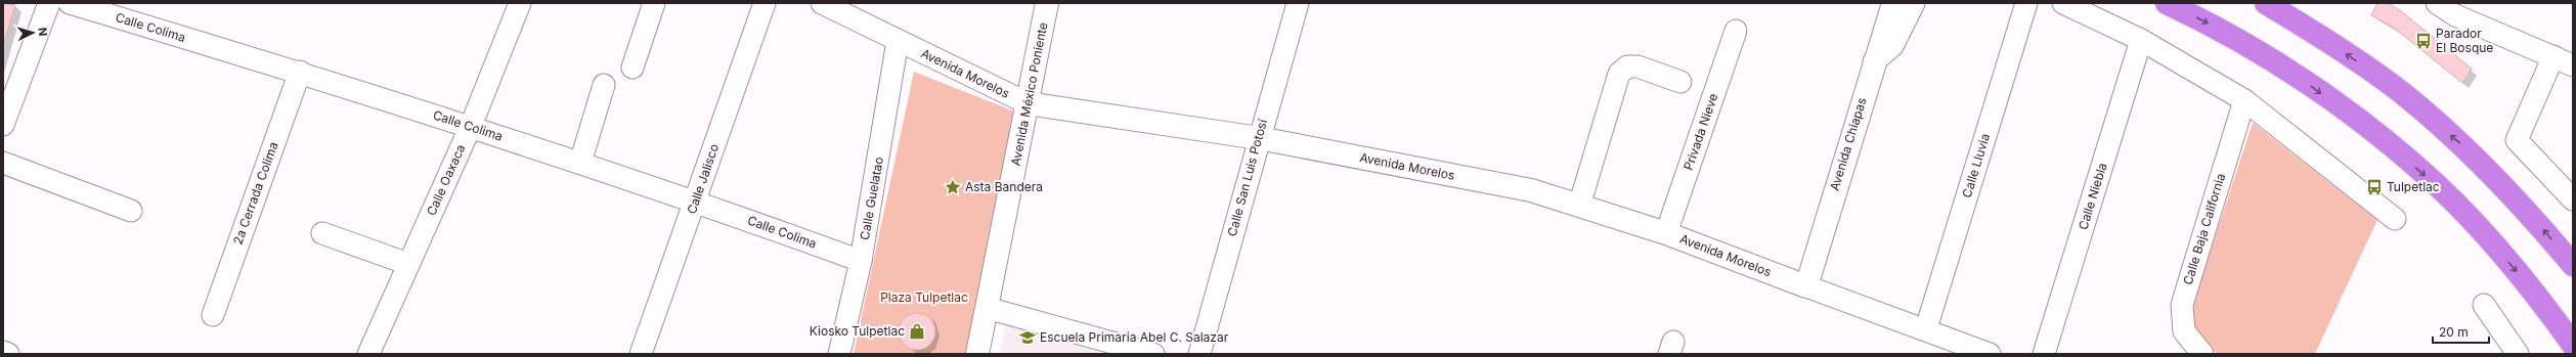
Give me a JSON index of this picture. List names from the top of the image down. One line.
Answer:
{"streets":{"street":["Calle Colima","Avenida Morelos","Avenida México Poniente","Privada Nieve","Avenida Chiapas","Calle Lluvia","Calle San Luis Potosí","Calle Jalisco","Calle Oaxaca","2a Cerrada Colima","Calle Niebla","Calle Guelatao","Calle Baja California"]},"crossings":[["Calle Colima","Calle Jalisco"],["Calle Colima","Calle Oaxaca"],["Calle Colima","2a Cerrada Colima"],["Calle Colima","Calle Guelatao"],["Avenida Morelos","Avenida México Poniente"],["Avenida Morelos","Privada Nieve"],["Avenida Morelos","Avenida Chiapas"],["Avenida Morelos","Calle Lluvia"],["Avenida Morelos","Calle San Luis Potosí"],["Avenida Morelos","Calle Guelatao"]],"parks":["Plaza Tulpetlac"],"places":{"bus stop":["Parador El Bosque","Tulpetlac"],"place":["Asta Bandera"],"shop":["Kiosko Tulpetlac"],"school or university":["Escuela Primaria Abel C. Salazar"]},"scale_bar":"20 m","north":"right"}
